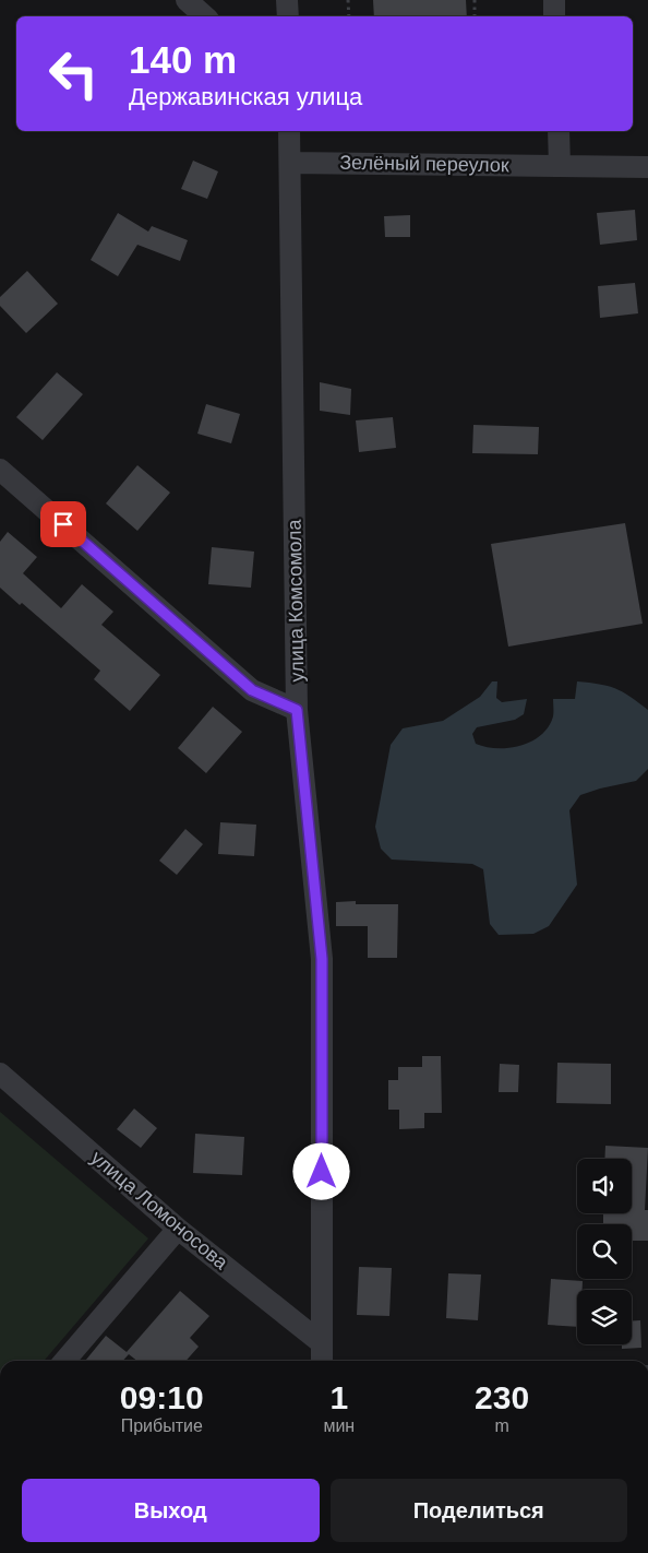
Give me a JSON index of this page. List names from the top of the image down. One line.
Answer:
{"streets":{"street":["Зелёный переулок","улица Комсомола","улица Ломоносова"]},"crossings":[["Зелёный переулок","улица Комсомола"],["улица Комсомола","улица Ломоносова"]],"page":{"turn":["140 m","Державинская улица"],"eta":["09:10","Прибытие","1","мин","230","m"],"buttons":["Выход","Поделиться"]}}
